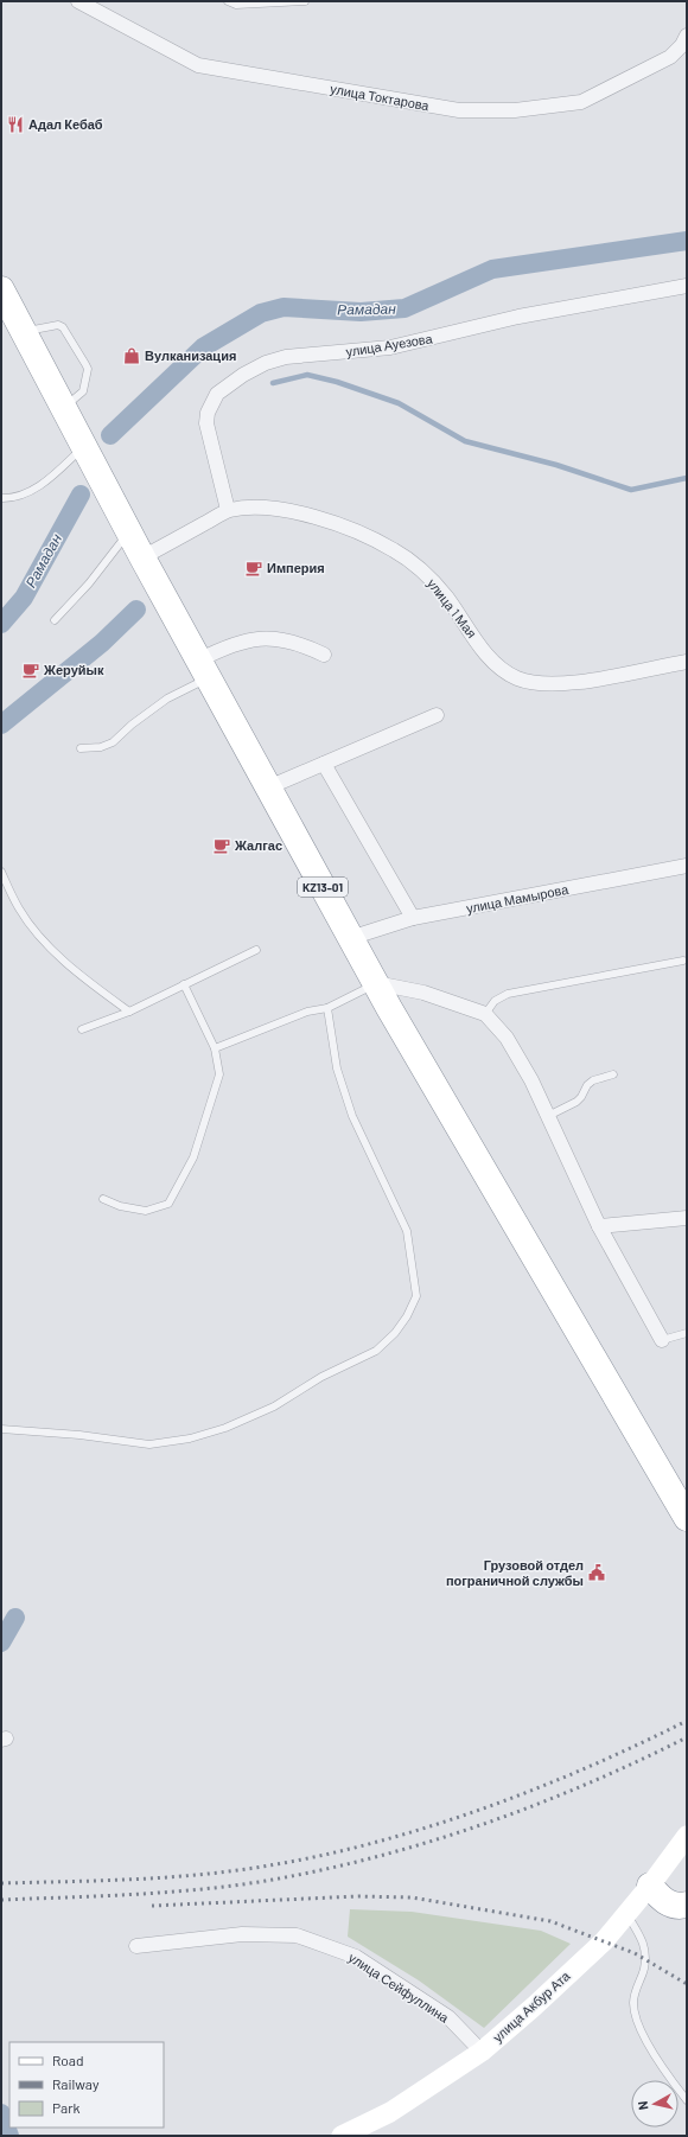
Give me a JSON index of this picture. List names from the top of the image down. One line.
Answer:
{"streets":{"highway":["KZ13-01"],"main road":["улица Акбур Ата"],"street":["улица Токтарова","улица Ауезова","улица 1 Мая","улица Мамырова","улица Сейфуллина"]},"crossings":[["улица Ауезова","улица 1 Мая"],["улица 1 Мая","KZ13-01"],["KZ13-01","улица Мамырова"],["улица Сейфуллина","улица Акбур Ата"]],"water":["Рамадан"],"places":{"restaurant":["Адал Кебаб"],"shop":["Вулканизация"],"cafe":["Империя","Жеруйык","Жалгас"],"public building":["Грузовой отдел пограничной службы"]},"legend":["Road","Railway","Park"],"north":"left"}
